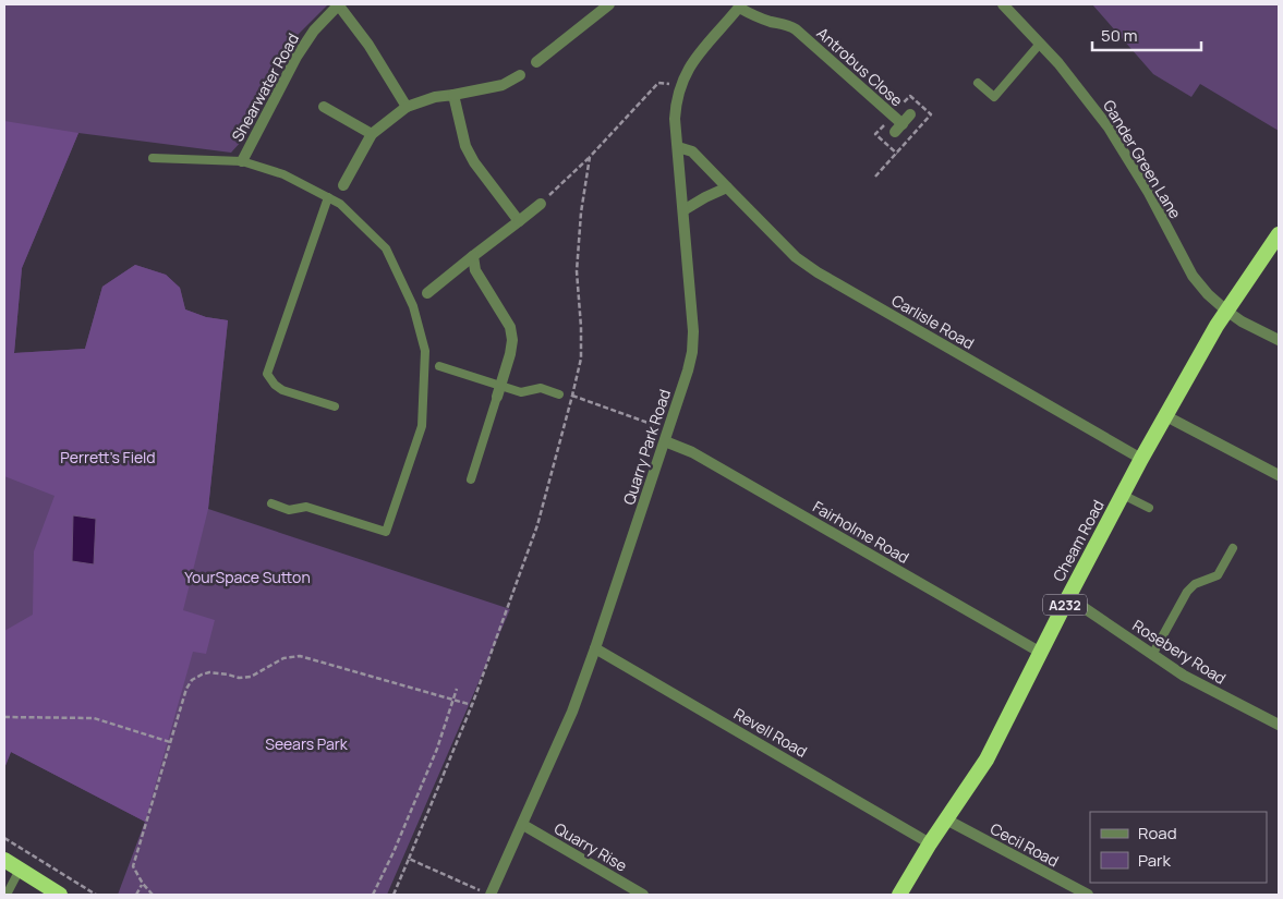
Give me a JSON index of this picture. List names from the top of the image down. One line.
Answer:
{"streets":{"highway":["Cheam Road","A232"],"street":["Antrobus Close","Shearwater Road","Gander Green Lane","Carlisle Road","Quarry Park Road","Fairholme Road","Rosebery Road","Revell Road","Cecil Road","Quarry Rise"]},"crossings":[["Antrobus Close","Quarry Park Road"],["Gander Green Lane","Cheam Road"],["Carlisle Road","Quarry Park Road"],["Carlisle Road","Cheam Road"],["Quarry Park Road","Fairholme Road"],["Quarry Park Road","Revell Road"],["Quarry Park Road","Quarry Rise"],["Fairholme Road","Cheam Road"],["Cheam Road","Rosebery Road"],["Cheam Road","Revell Road"],["Cheam Road","Cecil Road"]],"parks":["Perrett's Field","YourSpace Sutton","Seears Park"],"legend":["Road","Park"],"scale_bar":"50 m"}
